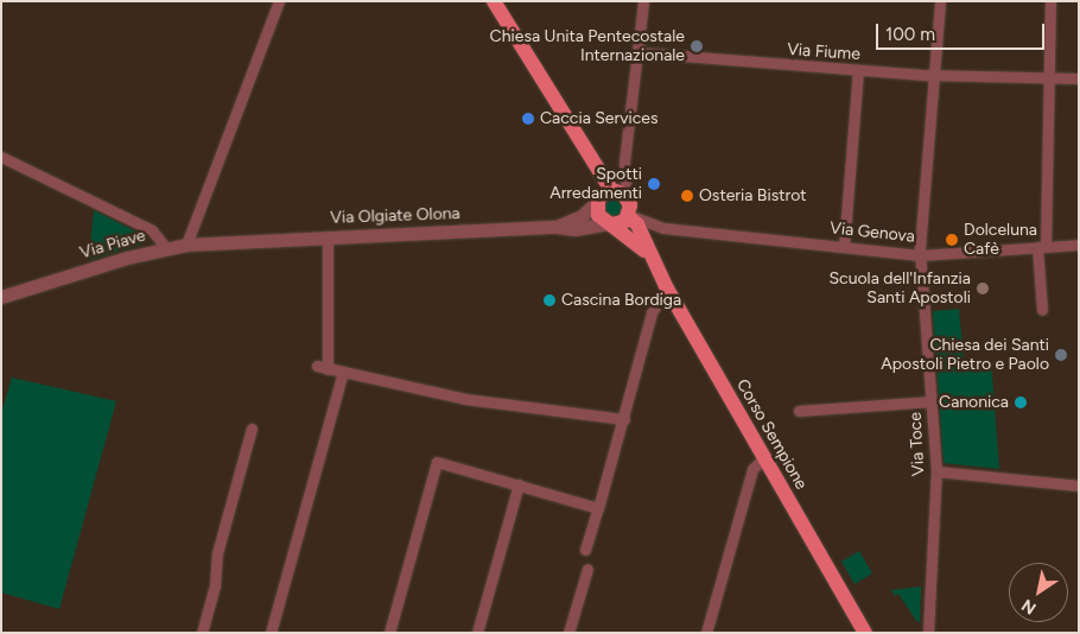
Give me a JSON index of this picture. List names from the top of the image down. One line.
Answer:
{"streets":{"main road":["Corso Sempione"],"street":["Via Fiume","Via Olgiate Olona","Via Genova","Via Piave","Via Toce"]},"crossings":[["Via Fiume","Via Toce"],["Via Olgiate Olona","Via Piave"],["Via Olgiate Olona","Corso Sempione"],["Via Genova","Corso Sempione"],["Via Genova","Via Toce"]],"places":["Chiesa Unita Pentecostale Internazionale","Caccia Services","Spotti Arredamenti","Osteria Bistrot","Dolceluna Cafè","Scuola dell'Infanzia Santi Apostoli","Cascina Bordiga","Chiesa dei Santi Apostoli Pietro e Paolo","Canonica"],"scale_bar":"100 m","north":"bottom left"}
